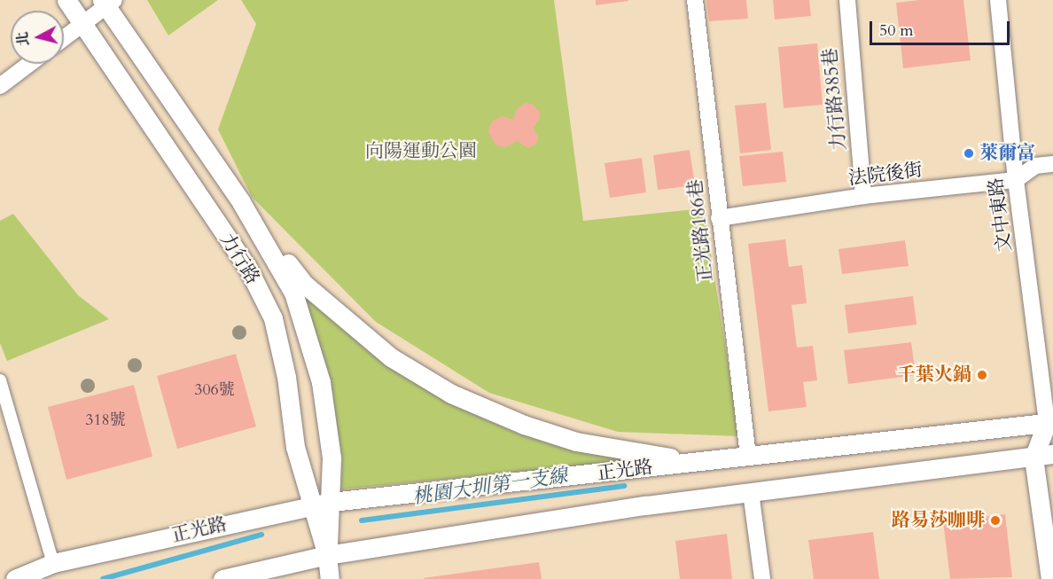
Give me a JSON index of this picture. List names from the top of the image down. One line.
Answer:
{"streets":{"street":["力行路385巷","法院後街","文中東路","正光路186巷","力行路","正光路"]},"crossings":[["力行路385巷","法院後街"],["法院後街","文中東路"],["法院後街","正光路186巷"],["文中東路","正光路"],["正光路186巷","正光路"],["力行路","正光路"]],"water":["桃園大圳第一支線"],"parks":["向陽運動公園"],"places":["萊爾富","千葉火鍋","路易莎咖啡"],"house_numbers":["306號","318號"],"scale_bar":"50 m","north":"left"}
